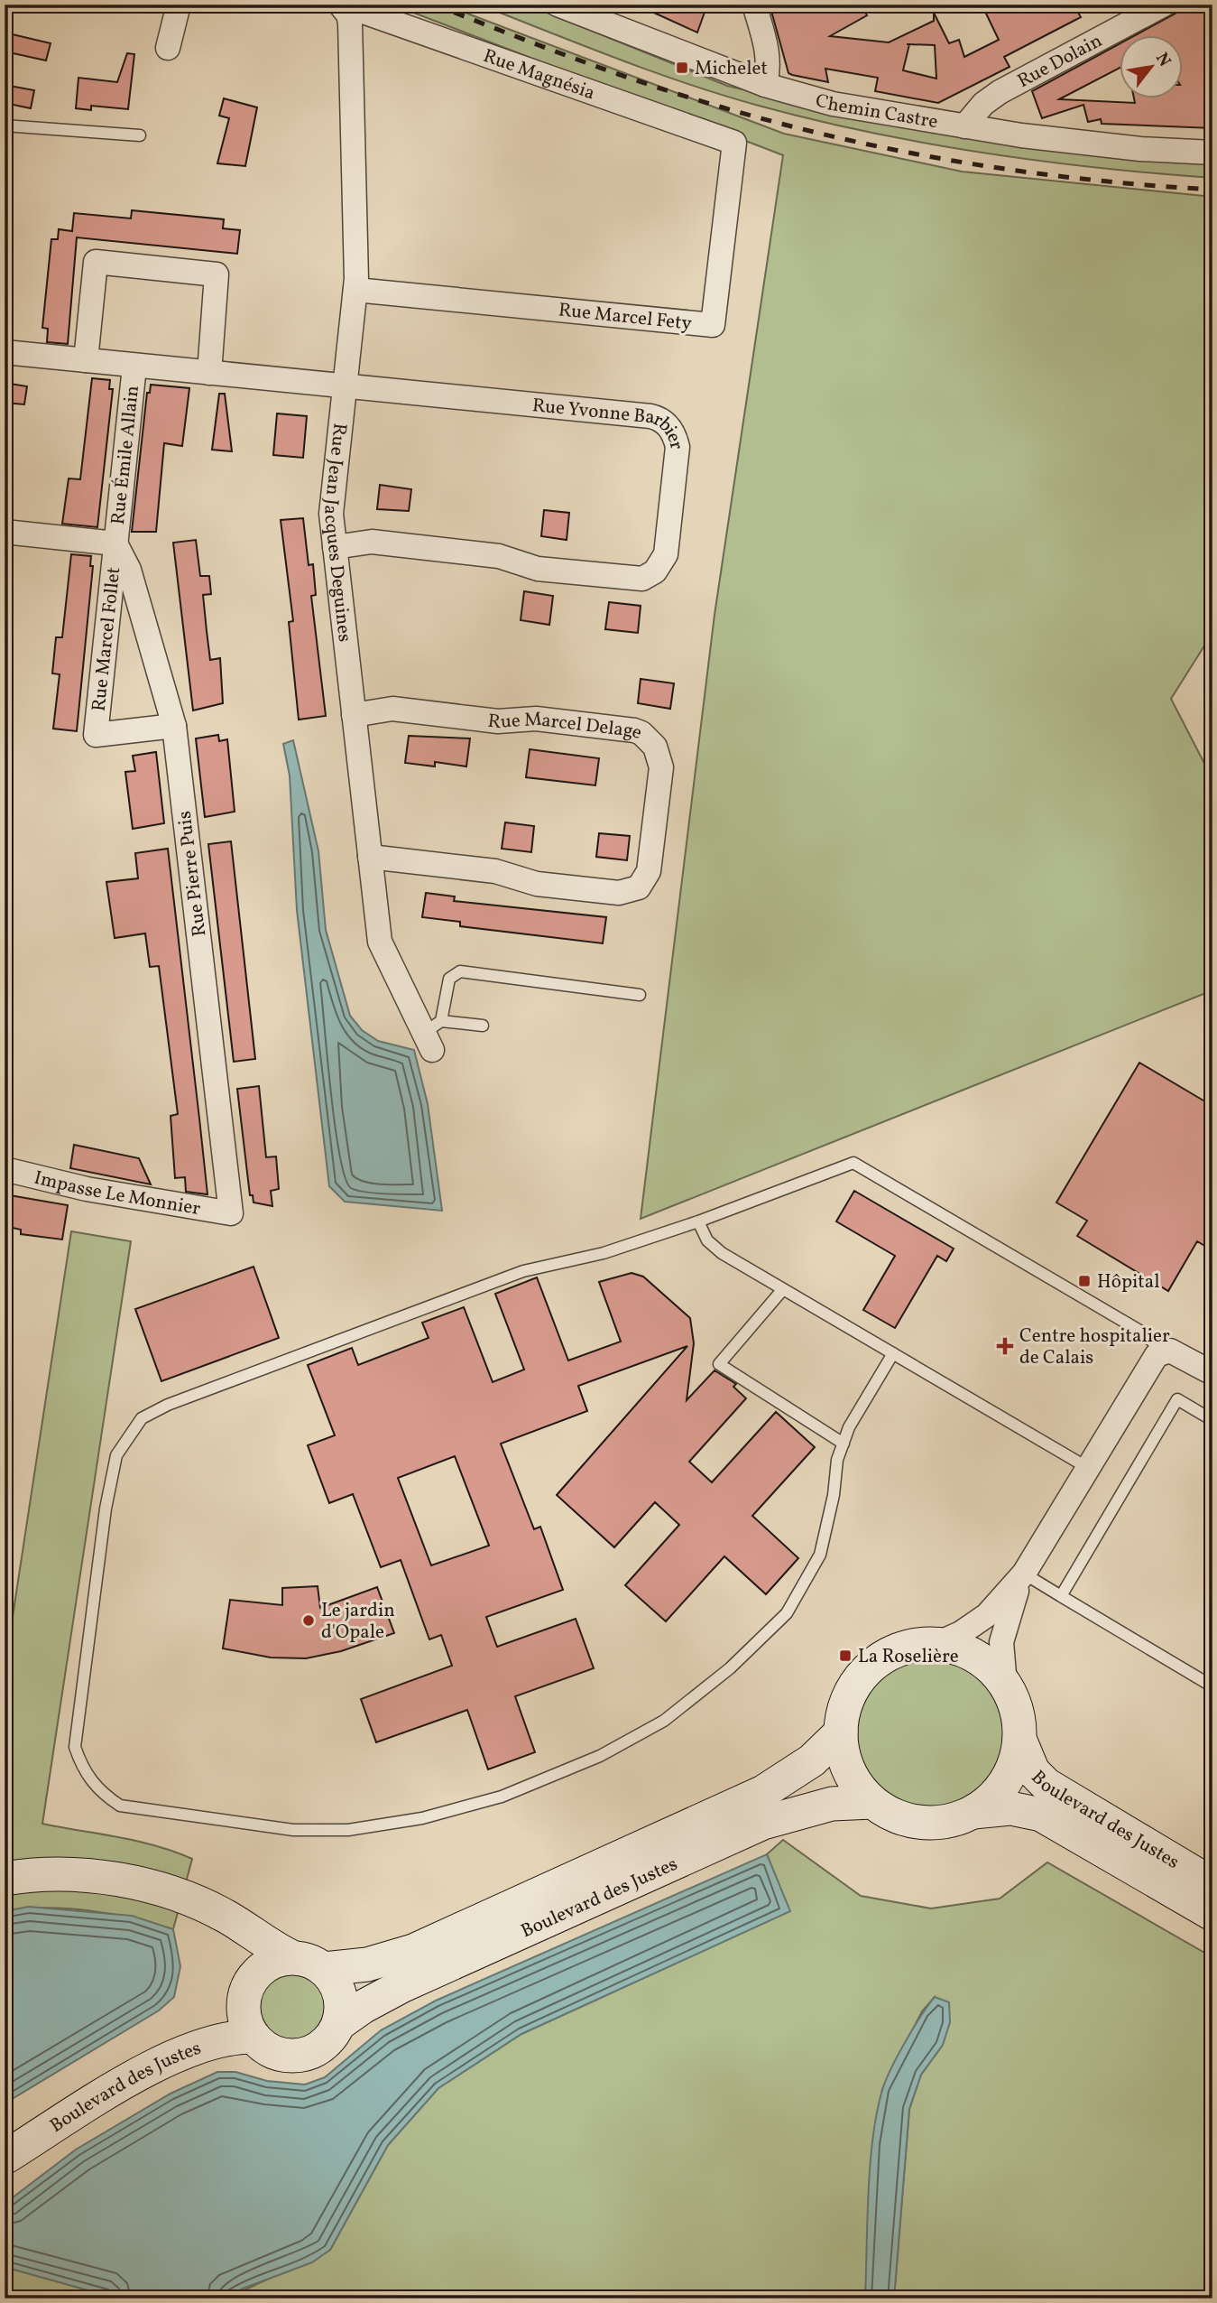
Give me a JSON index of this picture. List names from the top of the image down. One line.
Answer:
{"streets":{"street":["Rue Dolain","Rue Magnésia","Chemin Castre","Rue Marcel Fety","Rue Yvonne Barbier","Rue Émile Allain","Rue Jean Jacques Deguines","Rue Marcel Follet","Rue Marcel Delage","Rue Pierre Puis","Impasse Le Monnier","Boulevard des Justes"]},"crossings":[["Rue Dolain","Chemin Castre"],["Rue Magnésia","Rue Marcel Fety"],["Rue Magnésia","Rue Jean Jacques Deguines"],["Rue Marcel Fety","Rue Jean Jacques Deguines"],["Rue Yvonne Barbier","Rue Jean Jacques Deguines"],["Rue Émile Allain","Rue Marcel Follet"],["Rue Émile Allain","Rue Pierre Puis"],["Rue Jean Jacques Deguines","Rue Marcel Delage"],["Rue Marcel Follet","Rue Pierre Puis"],["Rue Pierre Puis","Impasse Le Monnier"]],"places":{"transit":["Michelet","Hôpital","La Roselière"],"health":["Centre hospitalier de Calais"],"other":["Le jardin d'Opale"]},"north":"top right"}
